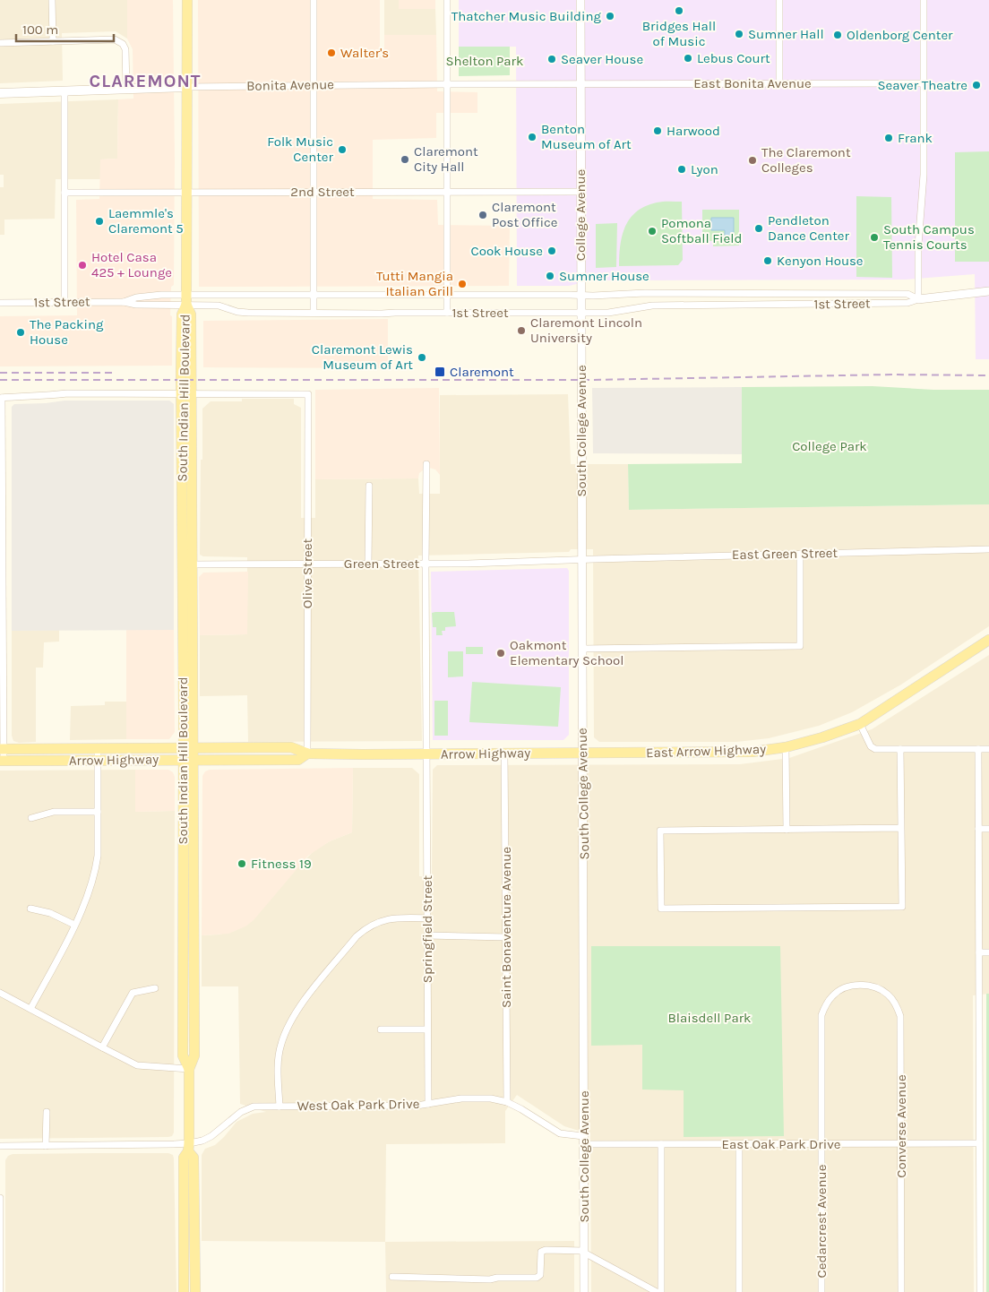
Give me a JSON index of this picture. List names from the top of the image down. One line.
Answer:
{"streets":{"main road":["Bonita Avenue","South Indian Hill Boulevard","East Arrow Highway","Arrow Highway"],"street":["East Bonita Avenue","2nd Street","College Avenue","1st Street","South College Avenue","East Green Street","Green Street","Olive Street","Saint Bonaventure Avenue","Springfield Street","West Oak Park Drive","Converse Avenue","East Oak Park Drive","Cedarcrest Avenue"]},"crossings":[["East Bonita Avenue","Bonita Avenue"],["East Bonita Avenue","College Avenue"],["Bonita Avenue","College Avenue"],["Bonita Avenue","South Indian Hill Boulevard"],["2nd Street","College Avenue"],["2nd Street","South Indian Hill Boulevard"],["College Avenue","1st Street"],["College Avenue","South College Avenue"],["1st Street","South Indian Hill Boulevard"],["1st Street","South College Avenue"],["South Indian Hill Boulevard","Green Street"],["South Indian Hill Boulevard","Olive Street"],["South Indian Hill Boulevard","Arrow Highway"],["South Indian Hill Boulevard","West Oak Park Drive"],["South College Avenue","East Green Street"],["South College Avenue","Green Street"],["South College Avenue","East Arrow Highway"],["South College Avenue","Arrow Highway"],["South College Avenue","West Oak Park Drive"],["South College Avenue","East Oak Park Drive"],["East Green Street","Green Street"],["Green Street","Olive Street"],["Green Street","Springfield Street"],["Olive Street","Arrow Highway"],["East Arrow Highway","Arrow Highway"],["Arrow Highway","Saint Bonaventure Avenue"],["Arrow Highway","Springfield Street"],["Saint Bonaventure Avenue","West Oak Park Drive"],["Springfield Street","West Oak Park Drive"],["West Oak Park Drive","East Oak Park Drive"],["Converse Avenue","East Oak Park Drive"],["Converse Avenue","Cedarcrest Avenue"],["East Oak Park Drive","Cedarcrest Avenue"]],"districts":["CLAREMONT"],"parks":["Shelton Park","College Park","Blaisdell Park"],"places":{"other":["Bridges Hall of Music","Thatcher Music Building","Sumner Hall","Oldenborg Center","Walter's","Lebus Court","Seaver House","Seaver Theatre","Harwood","Benton Museum of Art","Frank","Folk Music Center","Claremont City Hall","The Claremont Colleges","Lyon","Claremont Post Office","Laemmle's Claremont 5","Pendleton Dance Center","Pomona Softball Field","South Campus Tennis Courts","Cook House","Kenyon House","Hotel Casa 425 + Lounge","Sumner House","Tutti Mangia Italian Grill","Claremont Lincoln University","The Packing House","Claremont Lewis Museum of Art","Oakmont Elementary School","Fitness 19"],"transit":["Claremont"]},"scale_bar":"100 m"}
